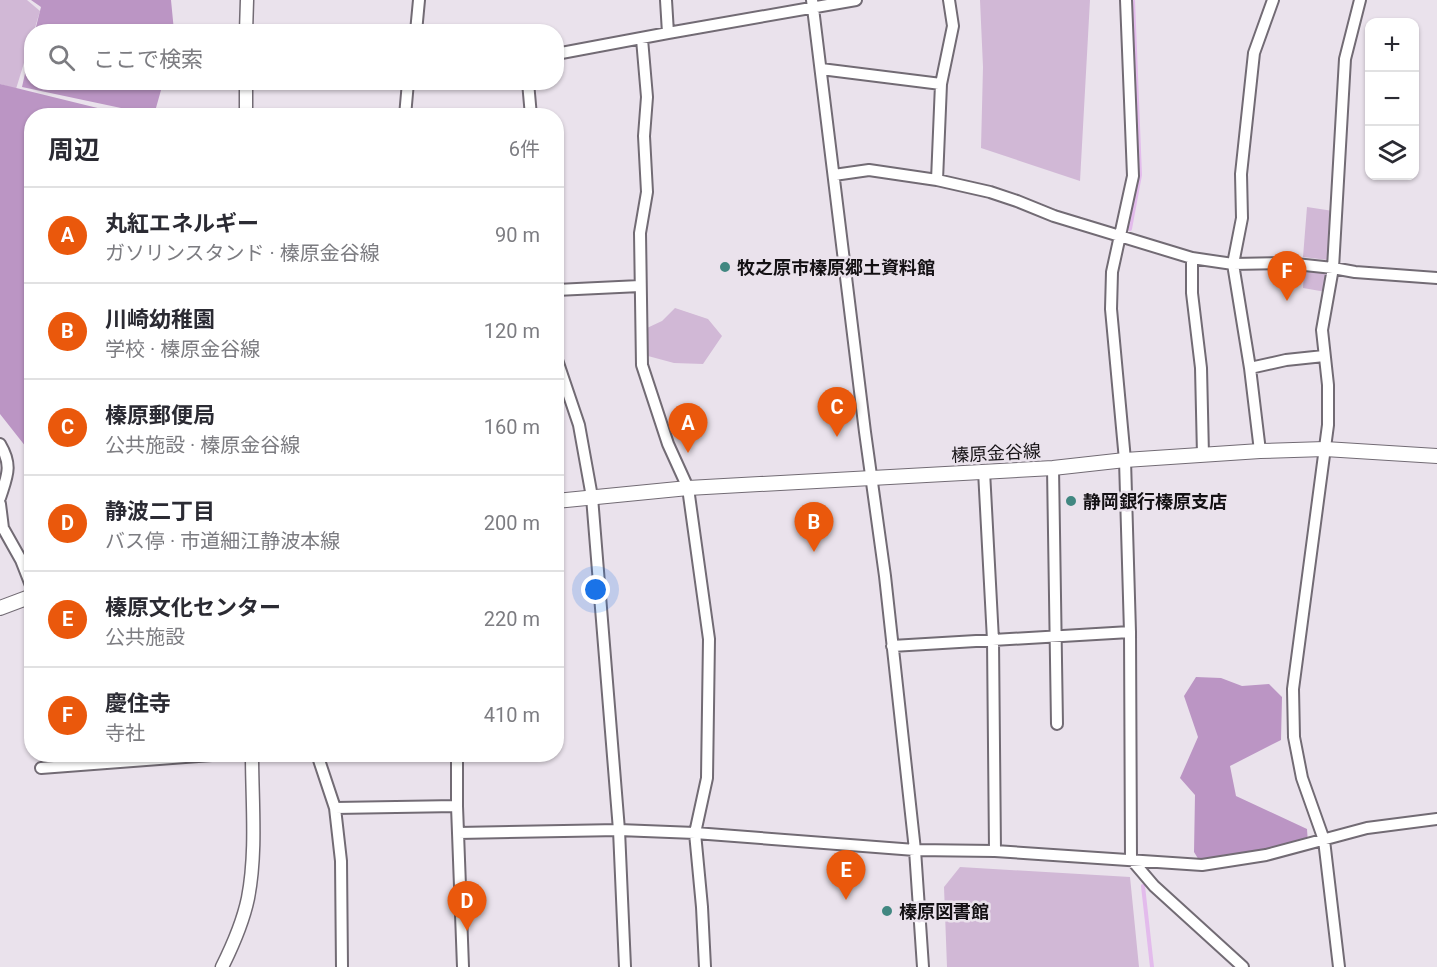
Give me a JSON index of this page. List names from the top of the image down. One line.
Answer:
{"streets":{"main road":["榛原金谷線"]},"places":["牧之原市榛原郷土資料館","静岡銀行榛原支店","榛原図書館"],"page":{"map_buttons":["+","−"],"search":"ここで検索","heading":["周辺","6件"],"list":[{"mark":"A","name":"丸紅エネルギー","note":"ガソリンスタンド · 榛原金谷線","value":"90 m"},{"mark":"B","name":"川崎幼稚園","note":"学校 · 榛原金谷線","value":"120 m"},{"mark":"C","name":"榛原郵便局","note":"公共施設 · 榛原金谷線","value":"160 m"},{"mark":"D","name":"静波二丁目","note":"バス停 · 市道細江静波本線","value":"200 m"},{"mark":"E","name":"榛原文化センター","note":"公共施設","value":"220 m"},{"mark":"F","name":"慶住寺","note":"寺社","value":"410 m"}],"pins":["F","C","A","B","E","D"]}}
